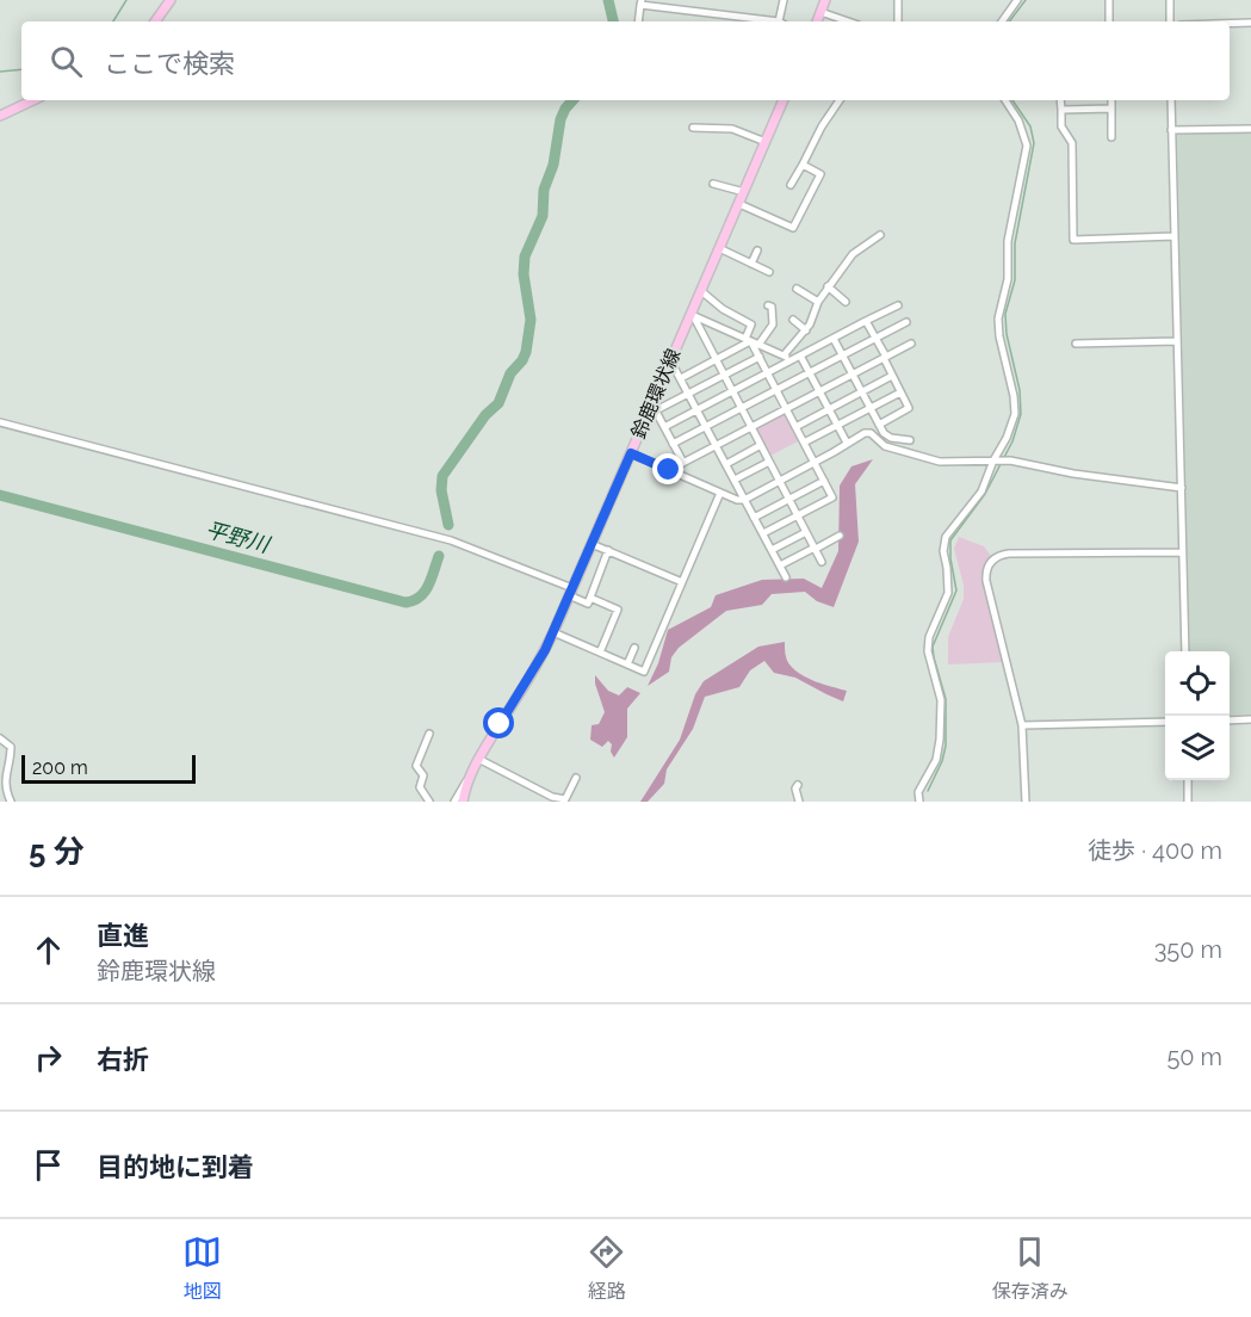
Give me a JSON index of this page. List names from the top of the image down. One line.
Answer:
{"streets":{"main road":["鈴鹿環状線"]},"water":["平野川"],"scale_bar":"200 m","page":{"search":"ここで検索","scale":"200 m","heading":["5 分","徒歩 · 400 m"],"list":[["直進","鈴鹿環状線","350 m"],["右折","50 m"],"目的地に到着"],"nav":["地図","経路","保存済み"]}}
